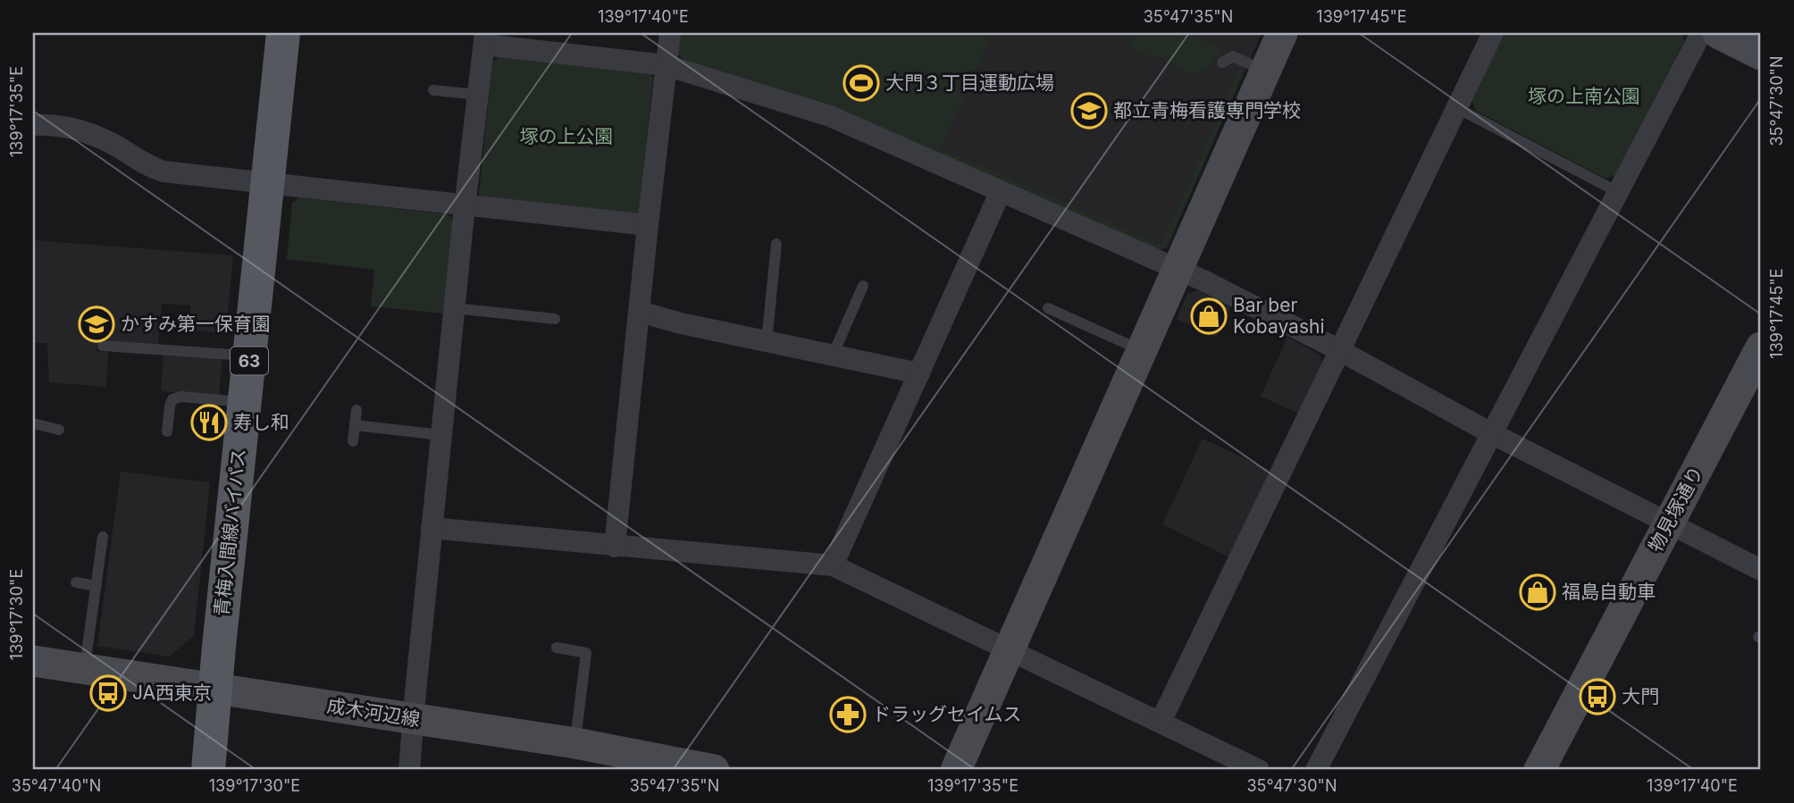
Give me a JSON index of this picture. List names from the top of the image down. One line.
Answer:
{"streets":{"main road":["63","青梅入間線バイパス"],"street":["物見塚通り","成木河辺線"]},"crossings":[["青梅入間線バイパス","成木河辺線"]],"parks":["塚の上南公園","塚の上公園"],"places":{"sports":["大門３丁目運動広場"],"school or university":["都立青梅看護専門学校","かすみ第一保育園"],"shop":["Bar ber Kobayashi","福島自動車"],"restaurant":["寿し和"],"bus stop":["JA西東京","大門"],"pharmacy":["ドラッグセイムス"]},"coordinates":["139°17'40\"E","35°47'35\"N","139°17'45\"E","35°47'30\"N","139°17'35\"E","139°17'30\"E","35°47'40\"N"]}
